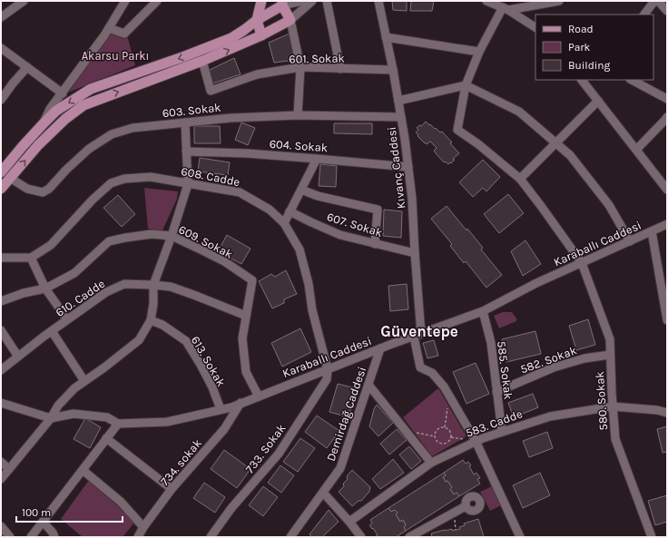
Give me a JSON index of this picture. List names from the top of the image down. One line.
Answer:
{"streets":{"street":["601. Sokak","603. Sokak","604. Sokak","Kıvanç Caddesi","608. Cadde","607. Sokak","609. Sokak","Karaballı Caddesi","610. Cadde","582. Sokak","613. Sokak","585. Sokak","580. Sokak","Demirdağ Caddesi","583. Cadde","733. Sokak","734. sokak"]},"crossings":[["601. Sokak","Kıvanç Caddesi"],["603. Sokak","Kıvanç Caddesi"],["604. Sokak","Kıvanç Caddesi"],["Kıvanç Caddesi","607. Sokak"],["Kıvanç Caddesi","Karaballı Caddesi"],["608. Cadde","Karaballı Caddesi"],["608. Cadde","733. Sokak"],["609. Sokak","Karaballı Caddesi"],["609. Sokak","610. Cadde"],["Karaballı Caddesi","613. Sokak"],["Karaballı Caddesi","585. Sokak"],["Karaballı Caddesi","580. Sokak"],["Karaballı Caddesi","Demirdağ Caddesi"],["Karaballı Caddesi","733. Sokak"],["Karaballı Caddesi","734. sokak"],["582. Sokak","585. Sokak"],["582. Sokak","580. Sokak"],["585. Sokak","583. Cadde"],["580. Sokak","583. Cadde"]],"districts":["Güventepe"],"parks":["Akarsu Parkı"],"legend":["Road","Park","Building"],"scale_bar":"100 m"}
